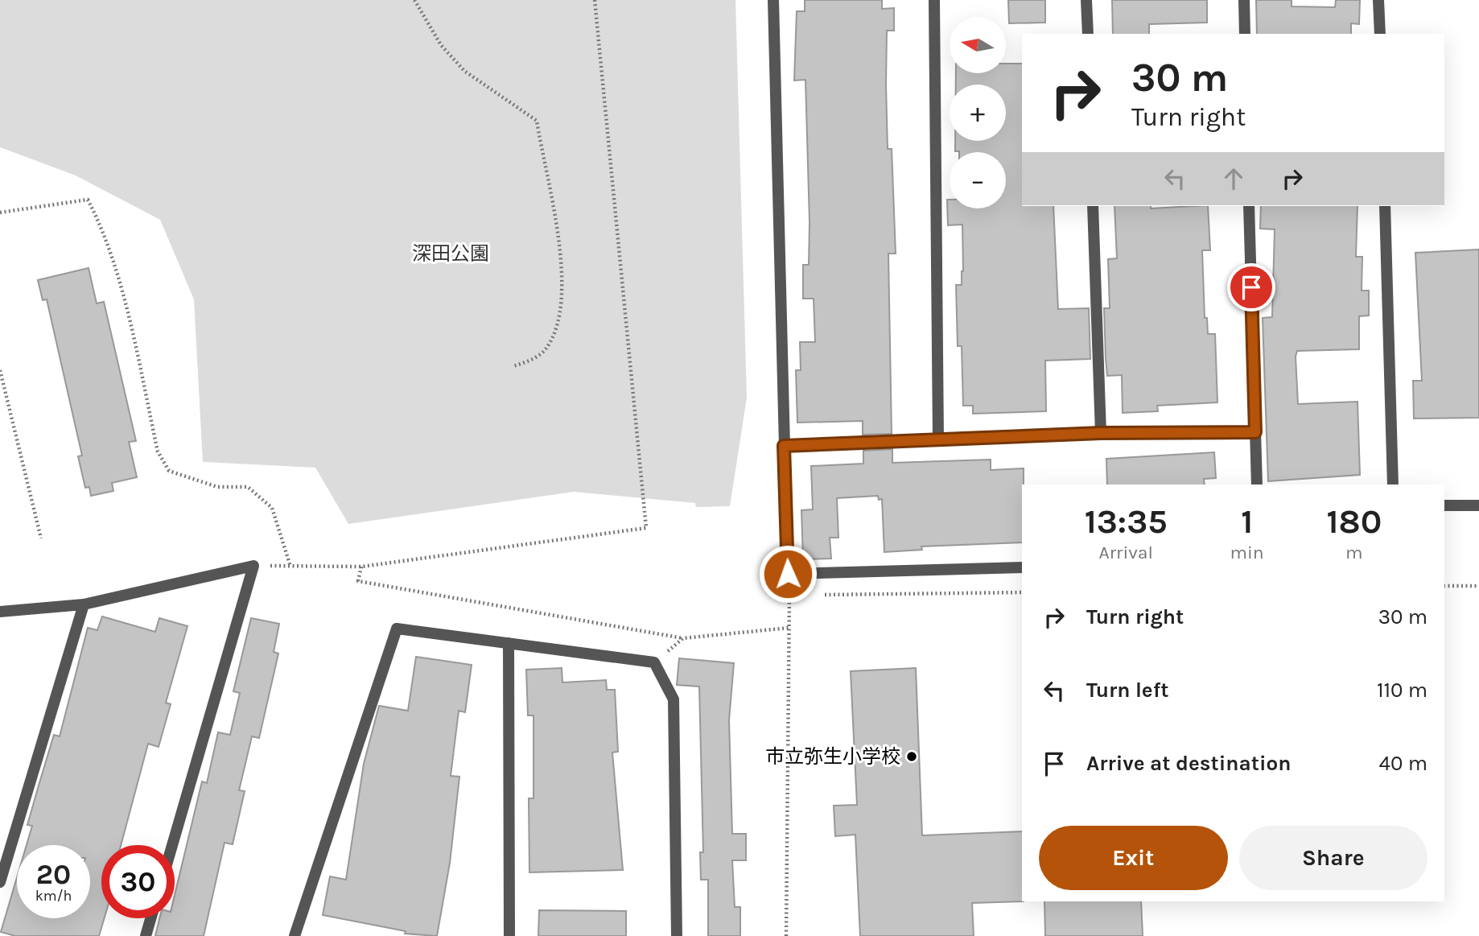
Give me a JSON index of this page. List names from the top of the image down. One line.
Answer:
{"parks":["深田公園"],"places":["市立弥生小学校"],"north":"left","page":{"map_buttons":["+","−"],"turn":["30 m","Turn right"],"eta":["13:35","Arrival","1","min","180","m"],"list":[{"name":"Turn right","value":"30 m"},{"name":"Turn left","value":"110 m"},{"name":"Arrive at destination","value":"40 m"}],"buttons":["Exit","Share"],"speed":"20 km/h","limit":"30"}}
